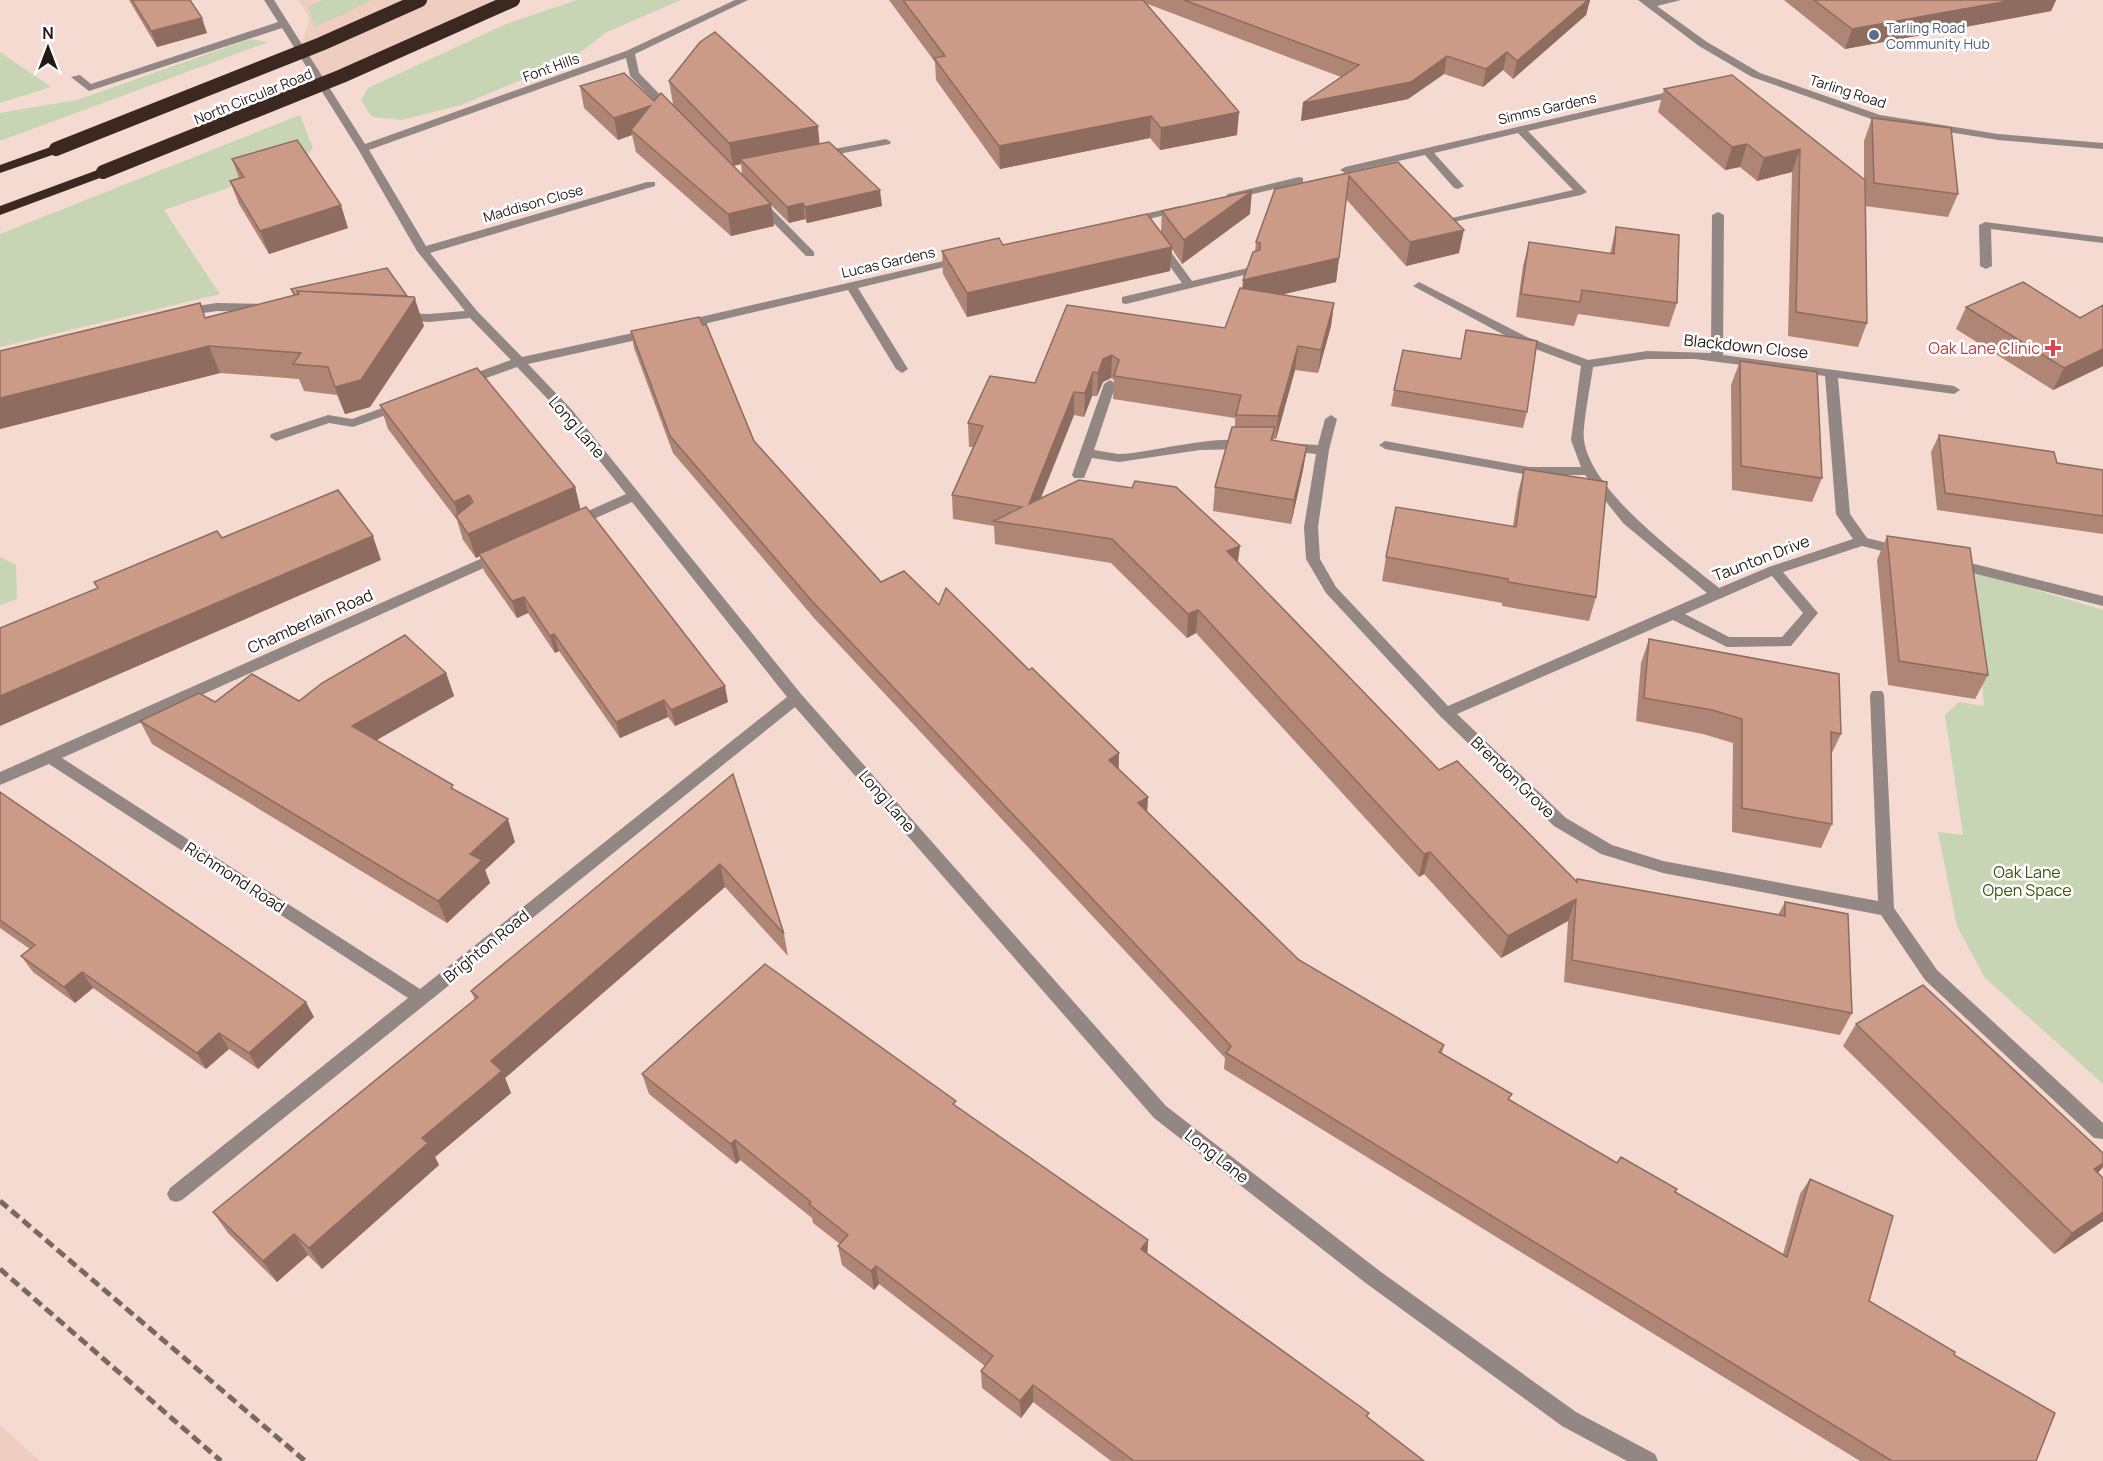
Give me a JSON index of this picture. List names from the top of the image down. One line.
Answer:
{"streets":{"highway":["North Circular Road"],"street":["Font Hills","Tarling Road","Simms Gardens","Maddison Close","Lucas Gardens","Blackdown Close","Long Lane","Taunton Drive","Chamberlain Road","Brendon Grove","Richmond Road","Brighton Road"]},"crossings":[["Font Hills","Long Lane"],["Maddison Close","Long Lane"],["Lucas Gardens","Long Lane"],["Long Lane","Brighton Road"],["Taunton Drive","Brendon Grove"],["Chamberlain Road","Richmond Road"],["Richmond Road","Brighton Road"]],"parks":["Oak Lane Open Space"],"places":{"other":["Tarling Road Community Hub"],"health":["Oak Lane Clinic"]},"north":"top"}
